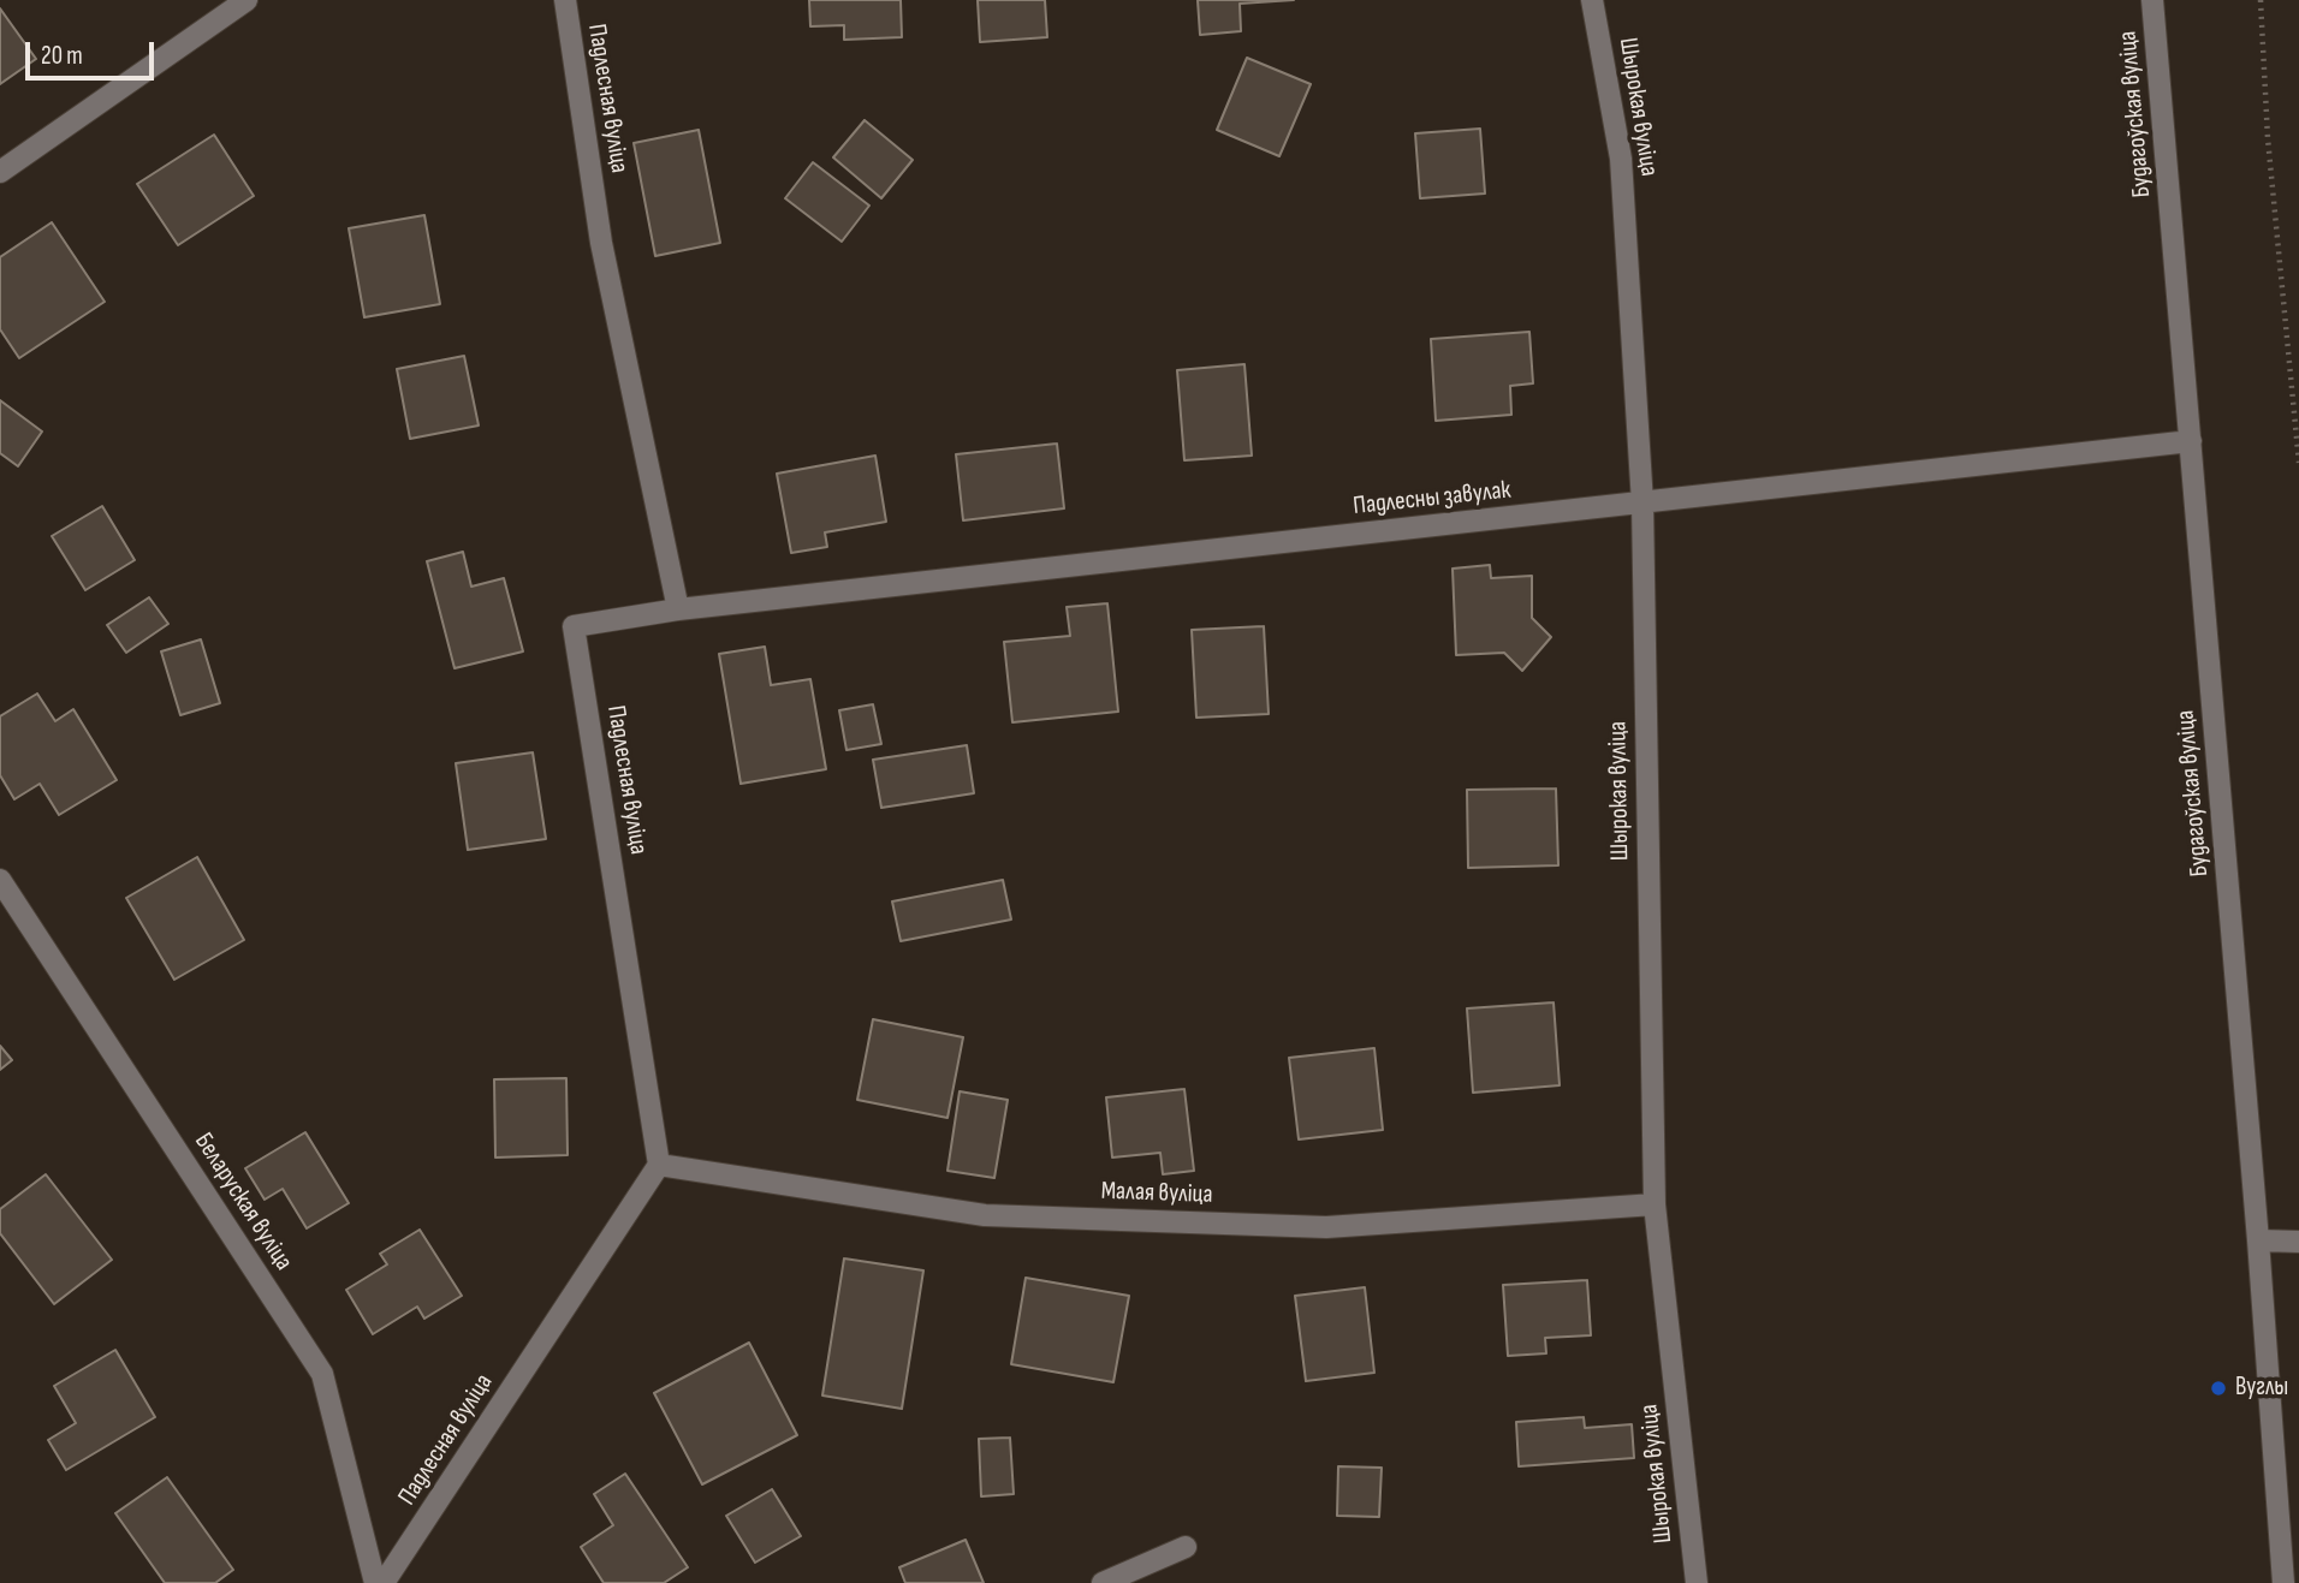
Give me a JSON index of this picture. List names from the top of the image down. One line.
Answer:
{"streets":{"street":["Падлесная вуліца","Шырокая вуліца","Будагоўская вуліца","Падлесны завулак","Малая вуліца","Беларуская вуліца"]},"crossings":[["Падлесная вуліца","Падлесны завулак"],["Падлесная вуліца","Малая вуліца"],["Шырокая вуліца","Падлесны завулак"],["Шырокая вуліца","Малая вуліца"],["Будагоўская вуліца","Падлесны завулак"]],"places":["Вуглы"],"scale_bar":"20 m"}
